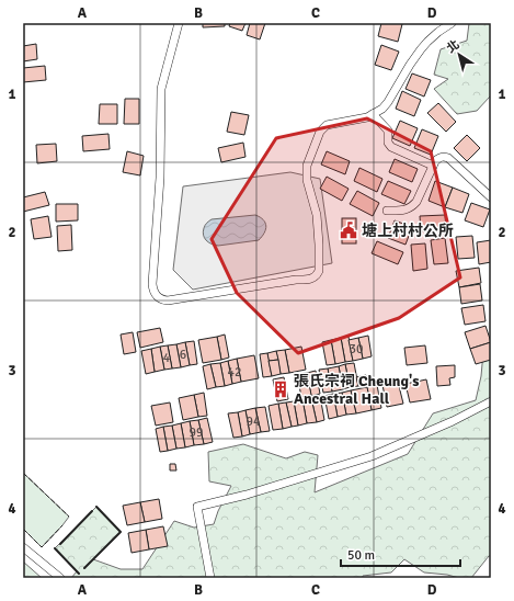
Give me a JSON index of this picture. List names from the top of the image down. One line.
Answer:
{"places":{"public building":["塘上村村公所"],"building":["張氏宗祠 Cheung's Ancestral Hall"]},"house_numbers":["30","6","4","42","94","99"],"scale_bar":"50 m","north":"top left","grid":{"columns":["A","B","C","D"],"rows":["1","2","3","4"]}}
